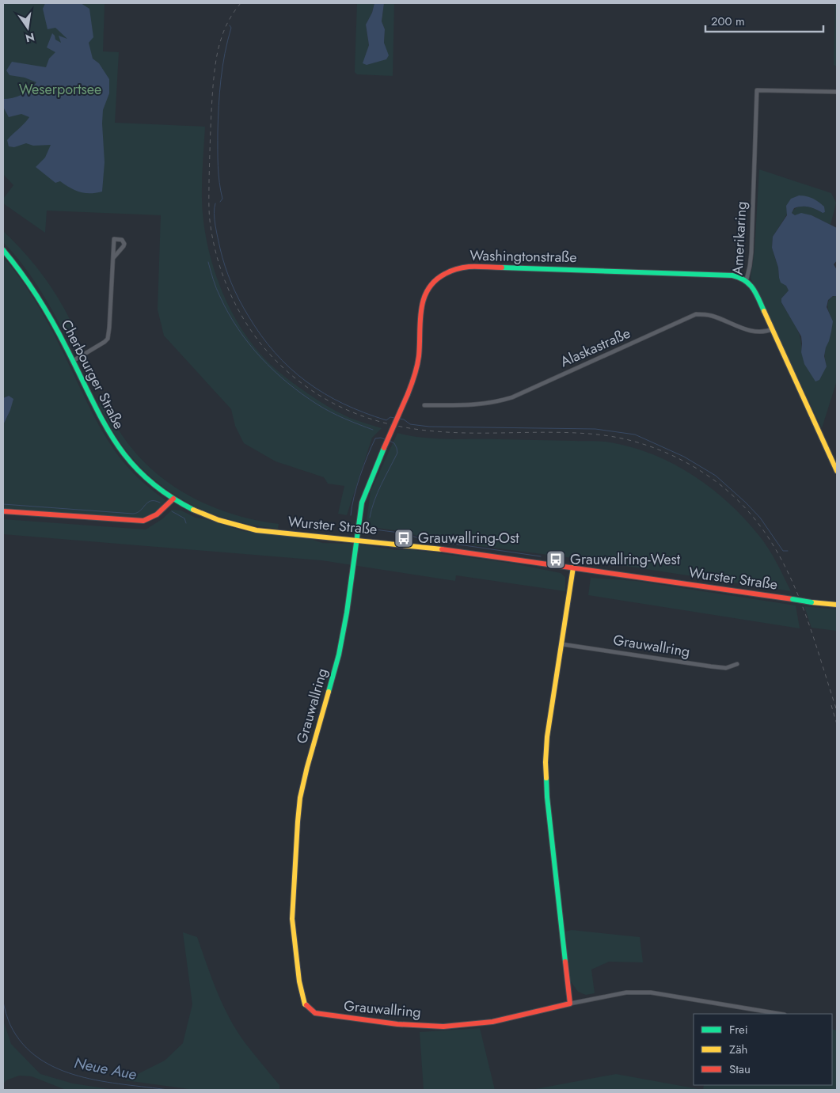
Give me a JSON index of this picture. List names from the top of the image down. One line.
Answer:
{"streets":{"street":["Amerikaring","Washingtonstraße","Alaskastraße","Cherbourger Straße","Wurster Straße","Grauwallring"]},"crossings":[["Amerikaring","Washingtonstraße"],["Amerikaring","Alaskastraße"],["Washingtonstraße","Wurster Straße"],["Washingtonstraße","Grauwallring"],["Cherbourger Straße","Wurster Straße"],["Wurster Straße","Grauwallring"]],"water":["Neue Aue"],"parks":["Weserportsee"],"places":{"bus stop":["Grauwallring-Ost","Grauwallring-West"]},"legend":["Frei","Zäh","Stau"],"scale_bar":"200 m","north":"bottom"}
